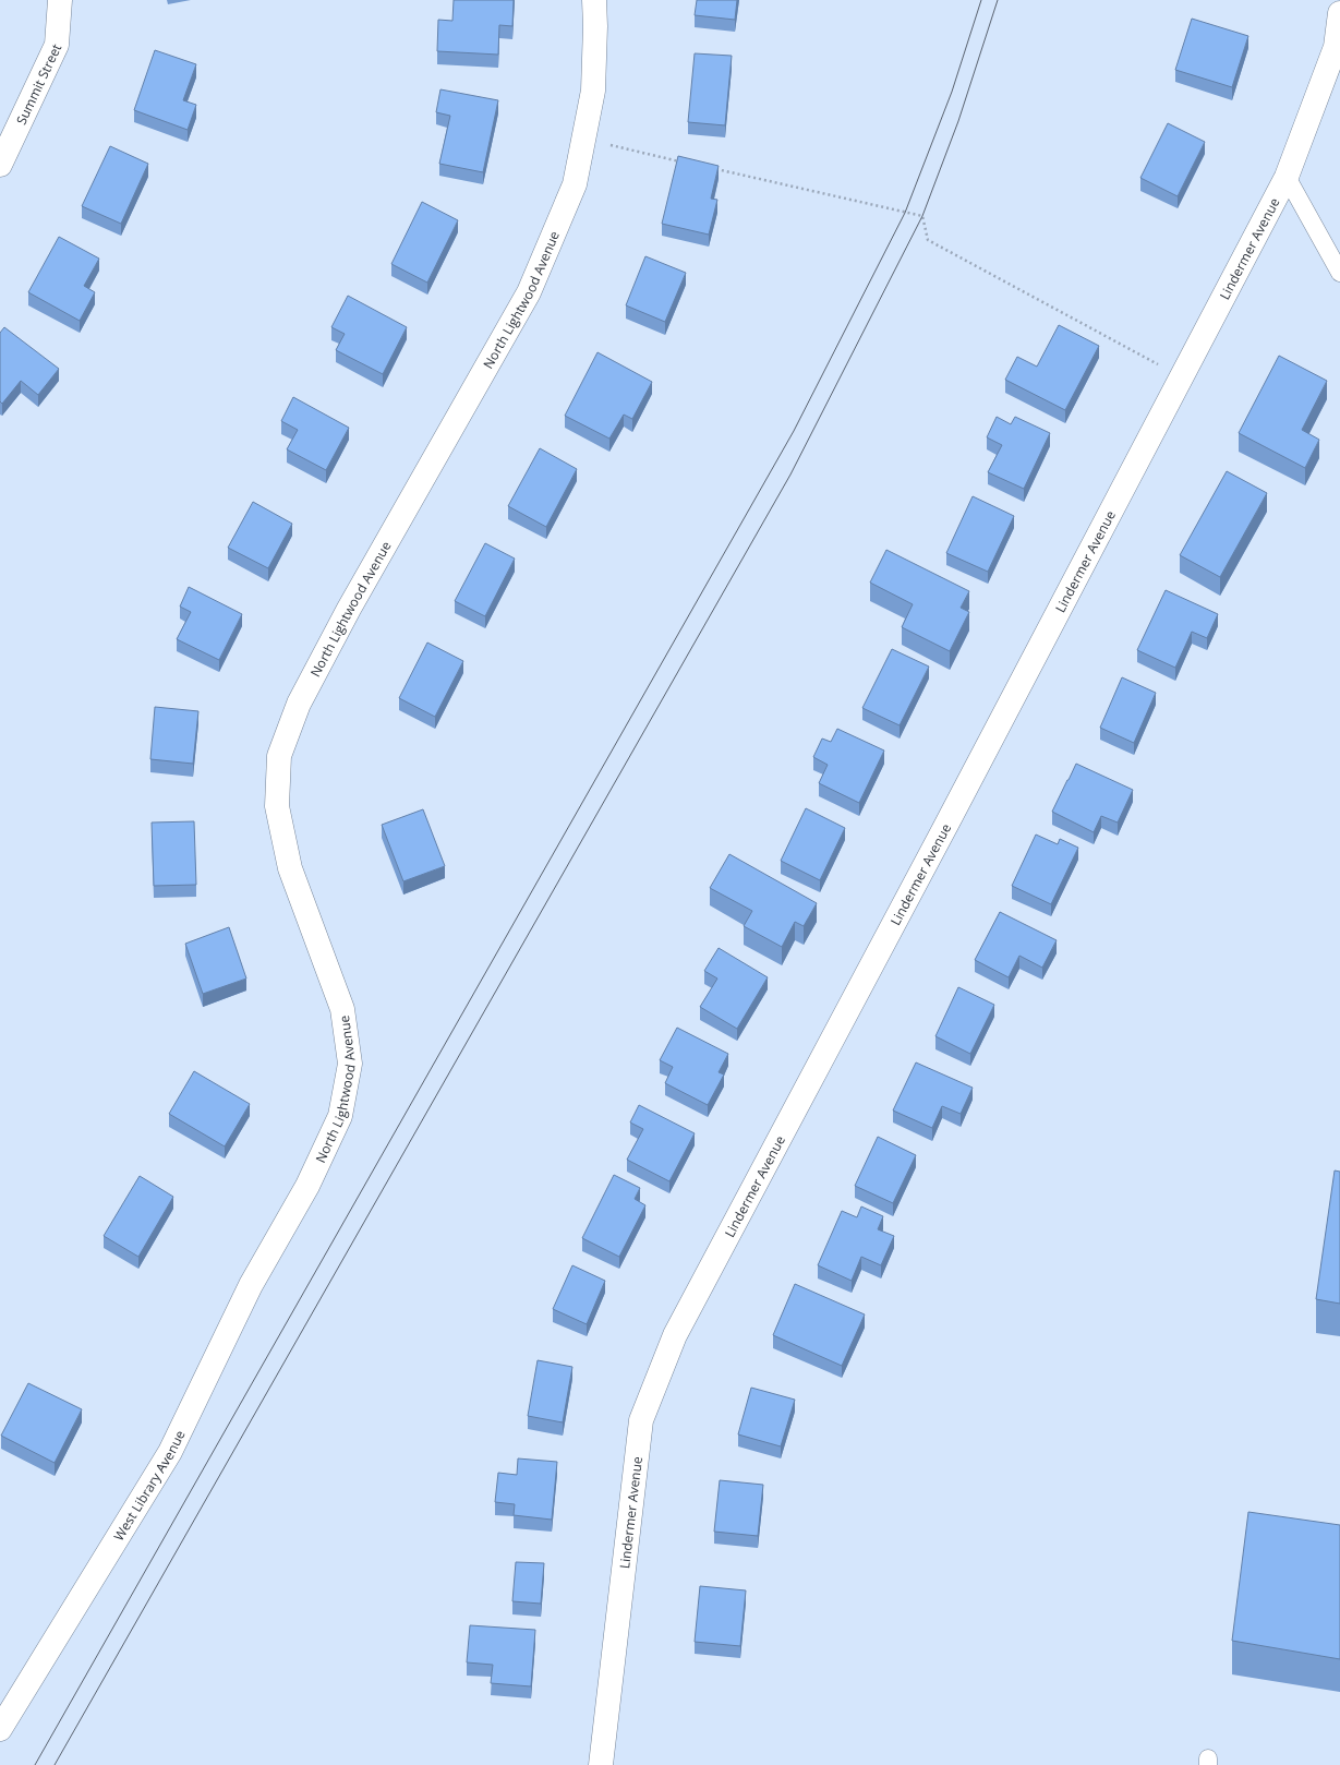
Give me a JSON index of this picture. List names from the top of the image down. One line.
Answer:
{"streets":{"street":["Summit Street","Lindermer Avenue","North Lightwood Avenue","West Library Avenue"]},"crossings":[["North Lightwood Avenue","West Library Avenue"]]}
